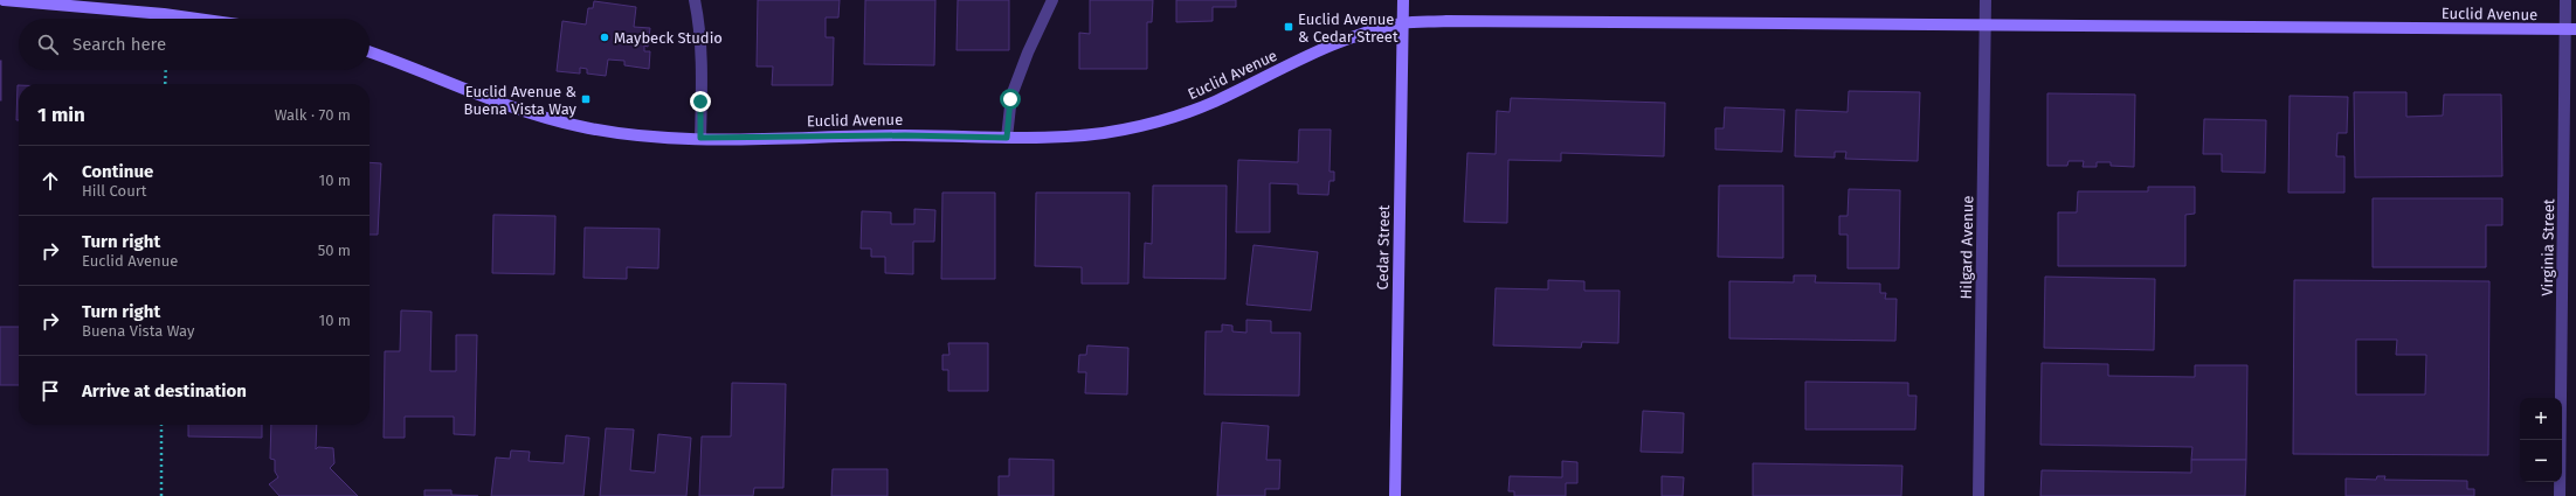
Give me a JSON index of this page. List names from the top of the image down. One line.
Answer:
{"streets":{"street":["Euclid Avenue","Cedar Street","Hilgard Avenue","Virginia Street"]},"crossings":[["Euclid Avenue","Cedar Street"],["Euclid Avenue","Hilgard Avenue"],["Euclid Avenue","Virginia Street"]],"places":{"transit":["Euclid Avenue & Cedar Street","Euclid Avenue & Buena Vista Way"],"other":["Maybeck Studio"]},"page":{"search":"Search here","heading":["1 min","Walk · 70 m"],"list":[["Continue","Hill Court","10 m"],["Turn right","Euclid Avenue","50 m"],["Turn right","Buena Vista Way","10 m"],"Arrive at destination"],"map_buttons":["+","−"]}}
